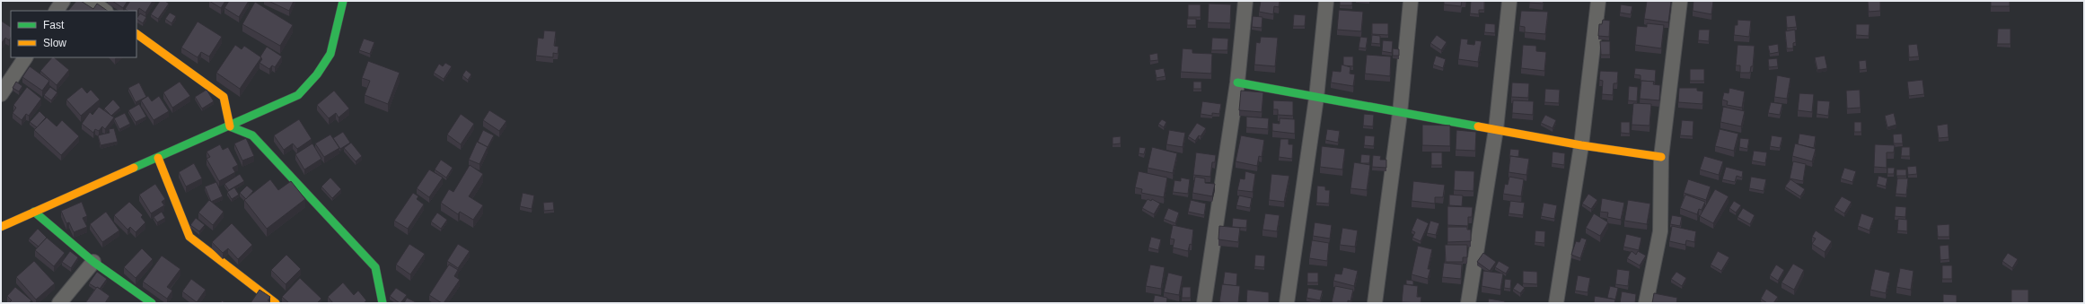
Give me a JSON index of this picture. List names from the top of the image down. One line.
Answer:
{"legend":["Fast","Slow"]}
